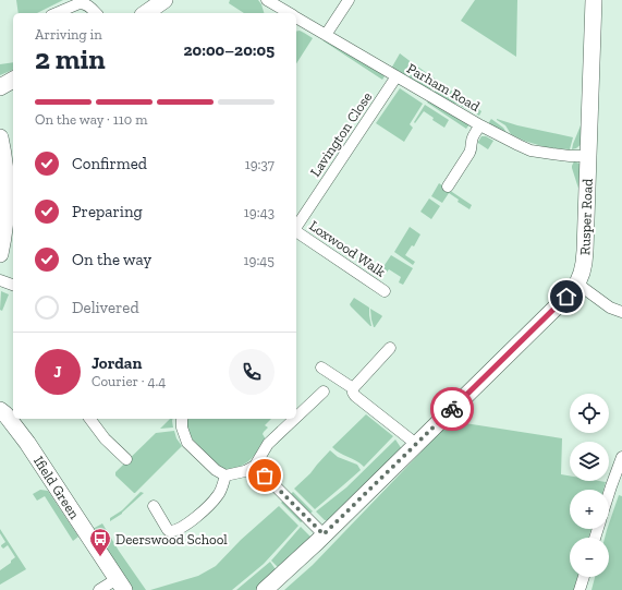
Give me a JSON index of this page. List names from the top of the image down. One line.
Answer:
{"streets":{"street":["Parham Road","Lavington Close","Rusper Road","Loxwood Walk","Ifield Green"]},"crossings":[["Parham Road","Lavington Close"],["Parham Road","Rusper Road"]],"places":{"bus stop":["Deerswood School"]},"page":{"heading":["2 min","Arriving in","20:00–20:05"],"panel":["Jordan","Courier · 4.4"],"bar":"On the way · 110 m","list":[["Confirmed","19:37"],["Preparing","19:43"],["On the way","19:45"],"Delivered"],"round":"J","map_buttons":["+","−"]}}
